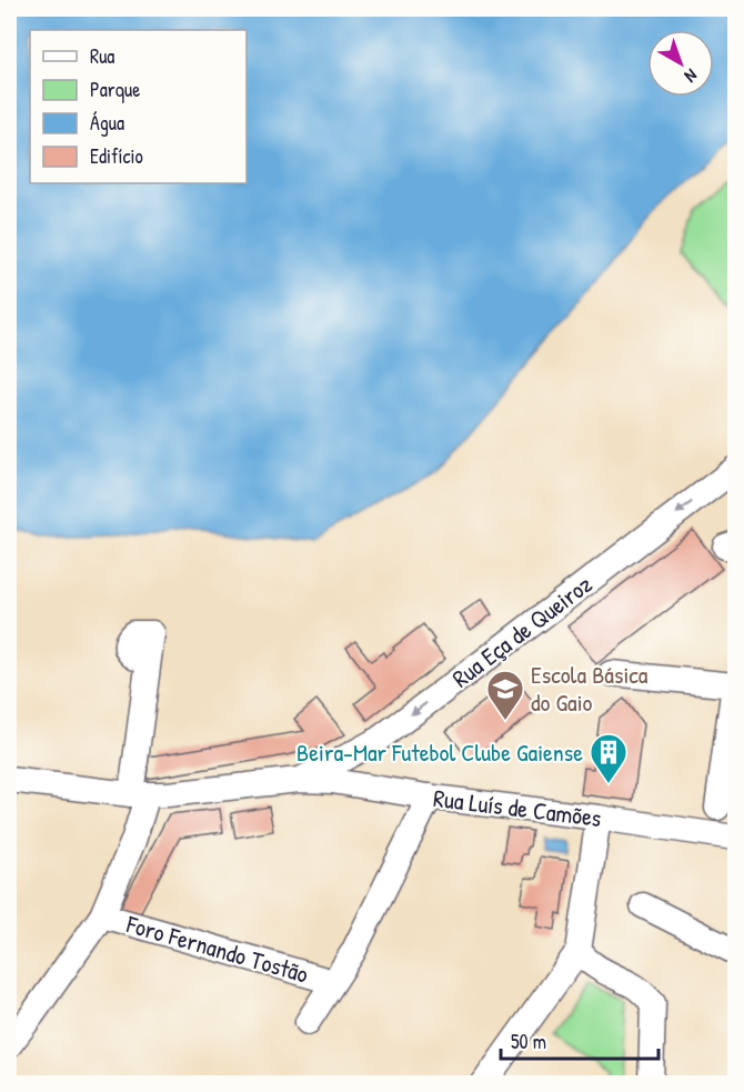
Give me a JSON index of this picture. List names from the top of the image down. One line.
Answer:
{"streets":{"street":["Rua Eça de Queiroz","Rua Luís de Camões","Foro Fernando Tostão"]},"crossings":[["Rua Eça de Queiroz","Rua Luís de Camões"],["Rua Luís de Camões","Foro Fernando Tostão"]],"one_way":["Rua Eça de Queiroz"],"places":{"school or university":["Escola Básica do Gaio"],"building":["Beira-Mar Futebol Clube Gaiense"]},"legend":["Rua","Parque","Água","Edifício"],"scale_bar":"50 m","north":"bottom right"}
